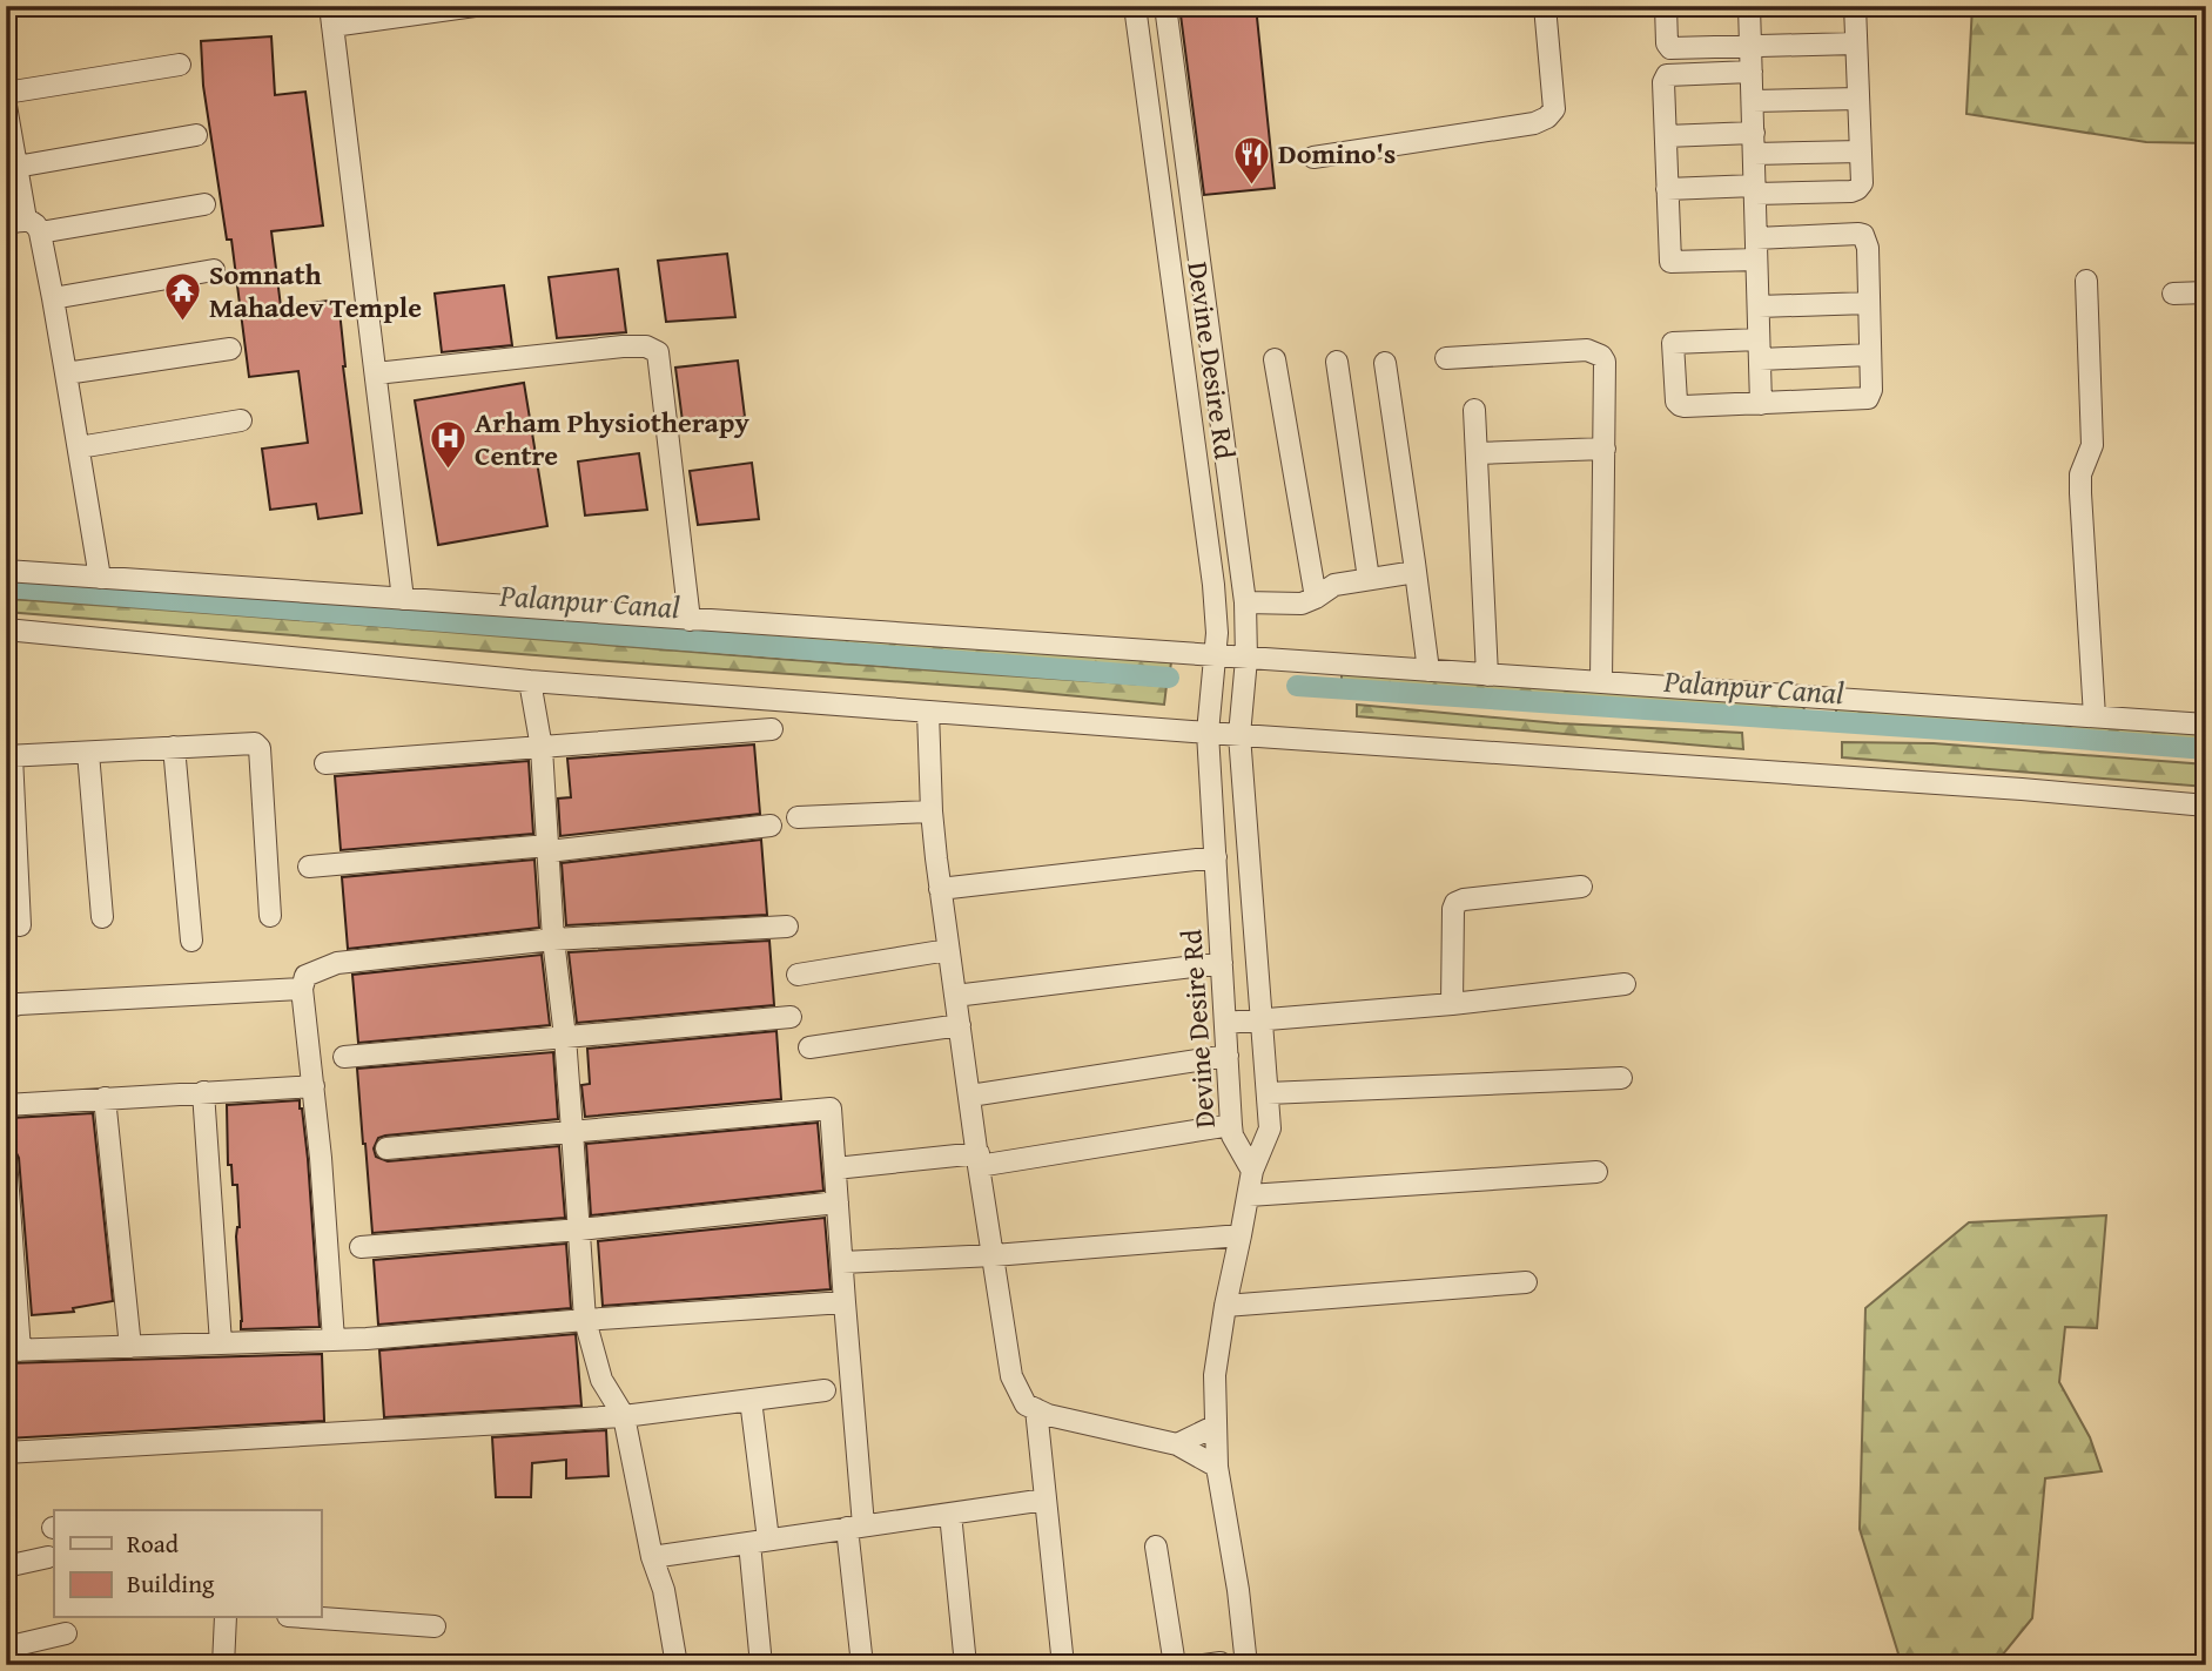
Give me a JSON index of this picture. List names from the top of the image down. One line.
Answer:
{"streets":{"street":["Devine Desire Rd"]},"water":["Palanpur Canal"],"places":{"restaurant":["Domino's"],"temple":["Somnath Mahadev Temple"],"hospital":["Arham Physiotherapy Centre"]},"legend":["Road","Building"]}
